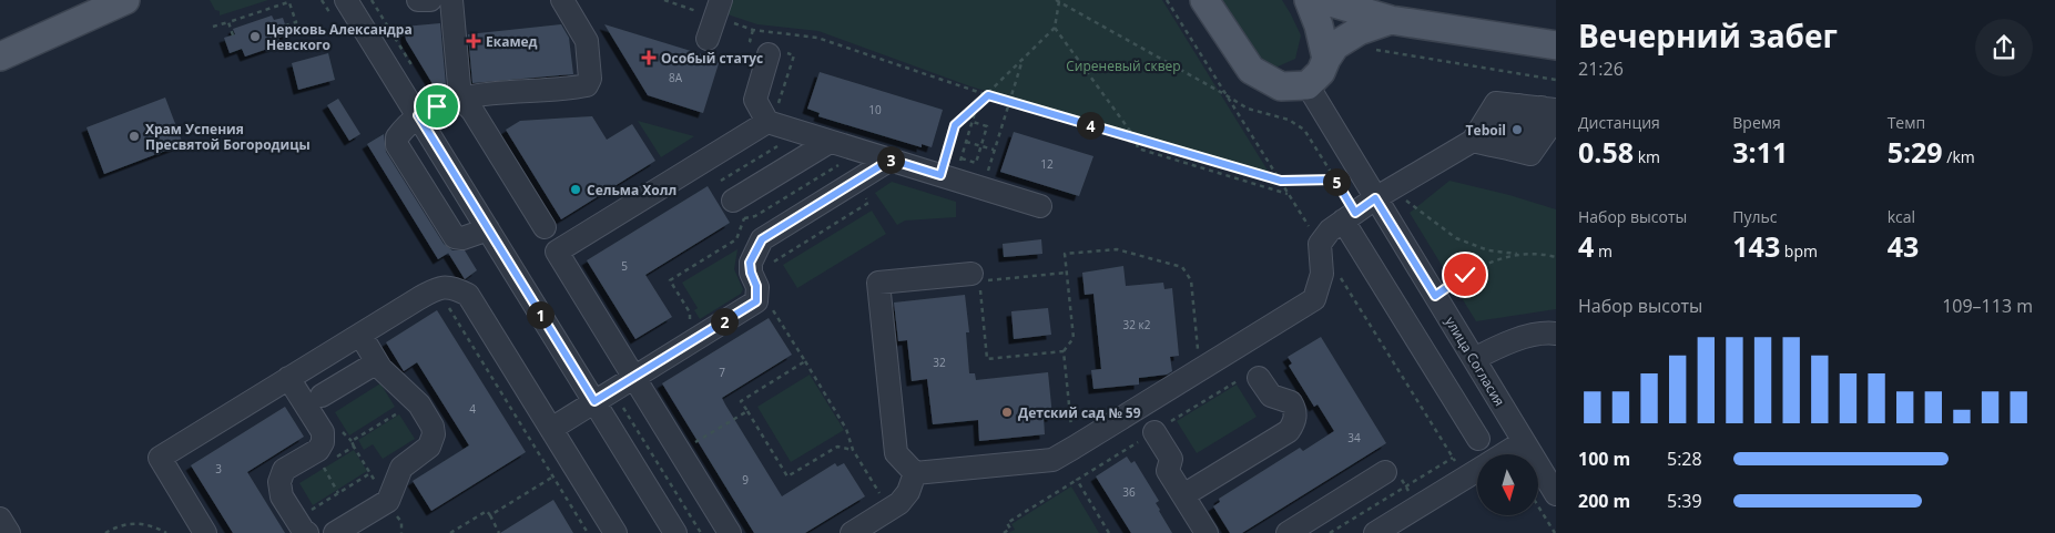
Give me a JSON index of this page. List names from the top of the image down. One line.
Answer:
{"streets":{"street":["улица Согласия"]},"parks":["Сиреневый сквер"],"places":{"other":["Церковь Александра Невского","Teboil","Храм Успения Пресвятой Богородицы","Сельма Холл","Детский сад № 59"],"health":["Екамед","Особый статус"]},"house_numbers":["8А","10","12","5","32 к2","32","7","4","34","3","9","36"],"north":"bottom","page":{"heading":["Вечерний забег","21:26"],"stats":[["Дистанция","0.58 km"],["Время","3:11"],["Темп","5:29 /km"],["Набор высоты","4 m"],["Пульс","143 bpm"],["kcal","43"]],"pins":["4","3","5","1","2"],"chart":["Набор высоты","109–113 m"],"list":[{"name":"100 m","note":"5:28"},{"name":"200 m","note":"5:39"}]}}
